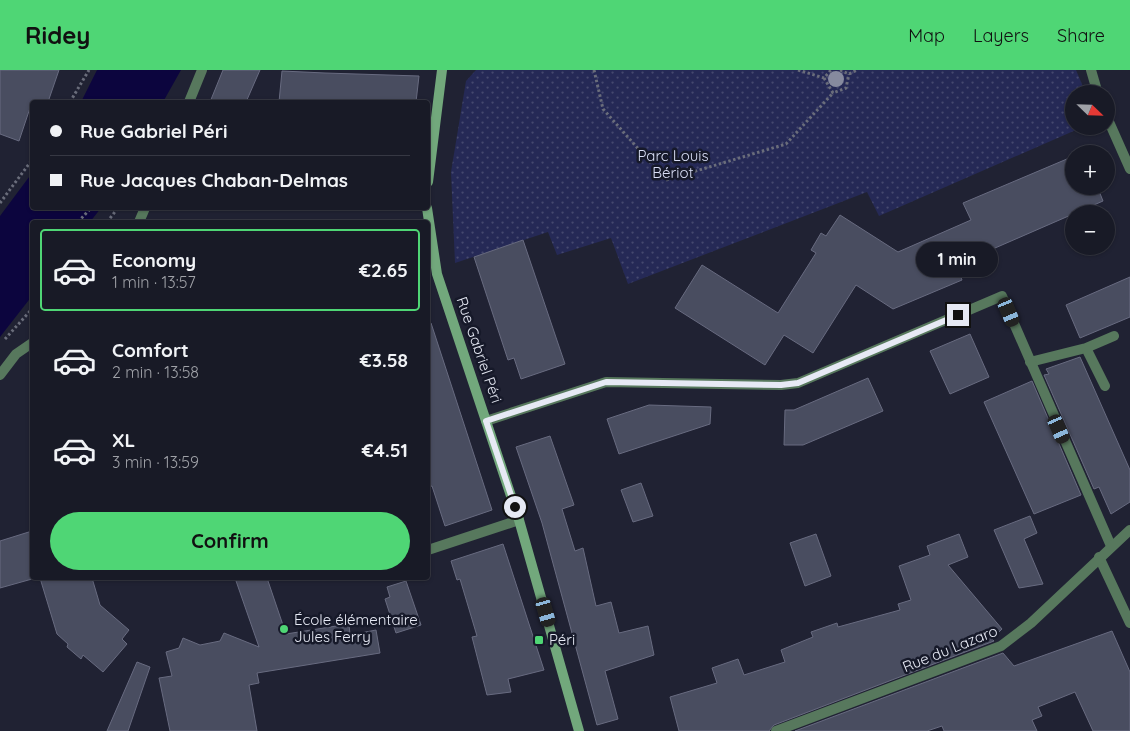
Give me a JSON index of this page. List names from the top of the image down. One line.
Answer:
{"streets":{"main road":["Rue Gabriel Péri"],"street":["Rue du Lazaro"]},"parks":["Parc Louis Bériot"],"places":{"other":["École élémentaire Jules Ferry"],"transit":["Péri"]},"north":"bottom right","page":{"header":"Ridey","nav":["Map","Layers","Share"],"map_buttons":["+","−"],"banner":["Rue Gabriel Péri","Rue Jacques Chaban-Delmas"],"list":[{"name":"Economy","note":"1 min · 13:57","value":"€2.65"},{"name":"Comfort","note":"2 min · 13:58","value":"€3.58"},{"name":"XL","note":"3 min · 13:59","value":"€4.51"}],"bubble":"1 min","buttons":"Confirm"}}
